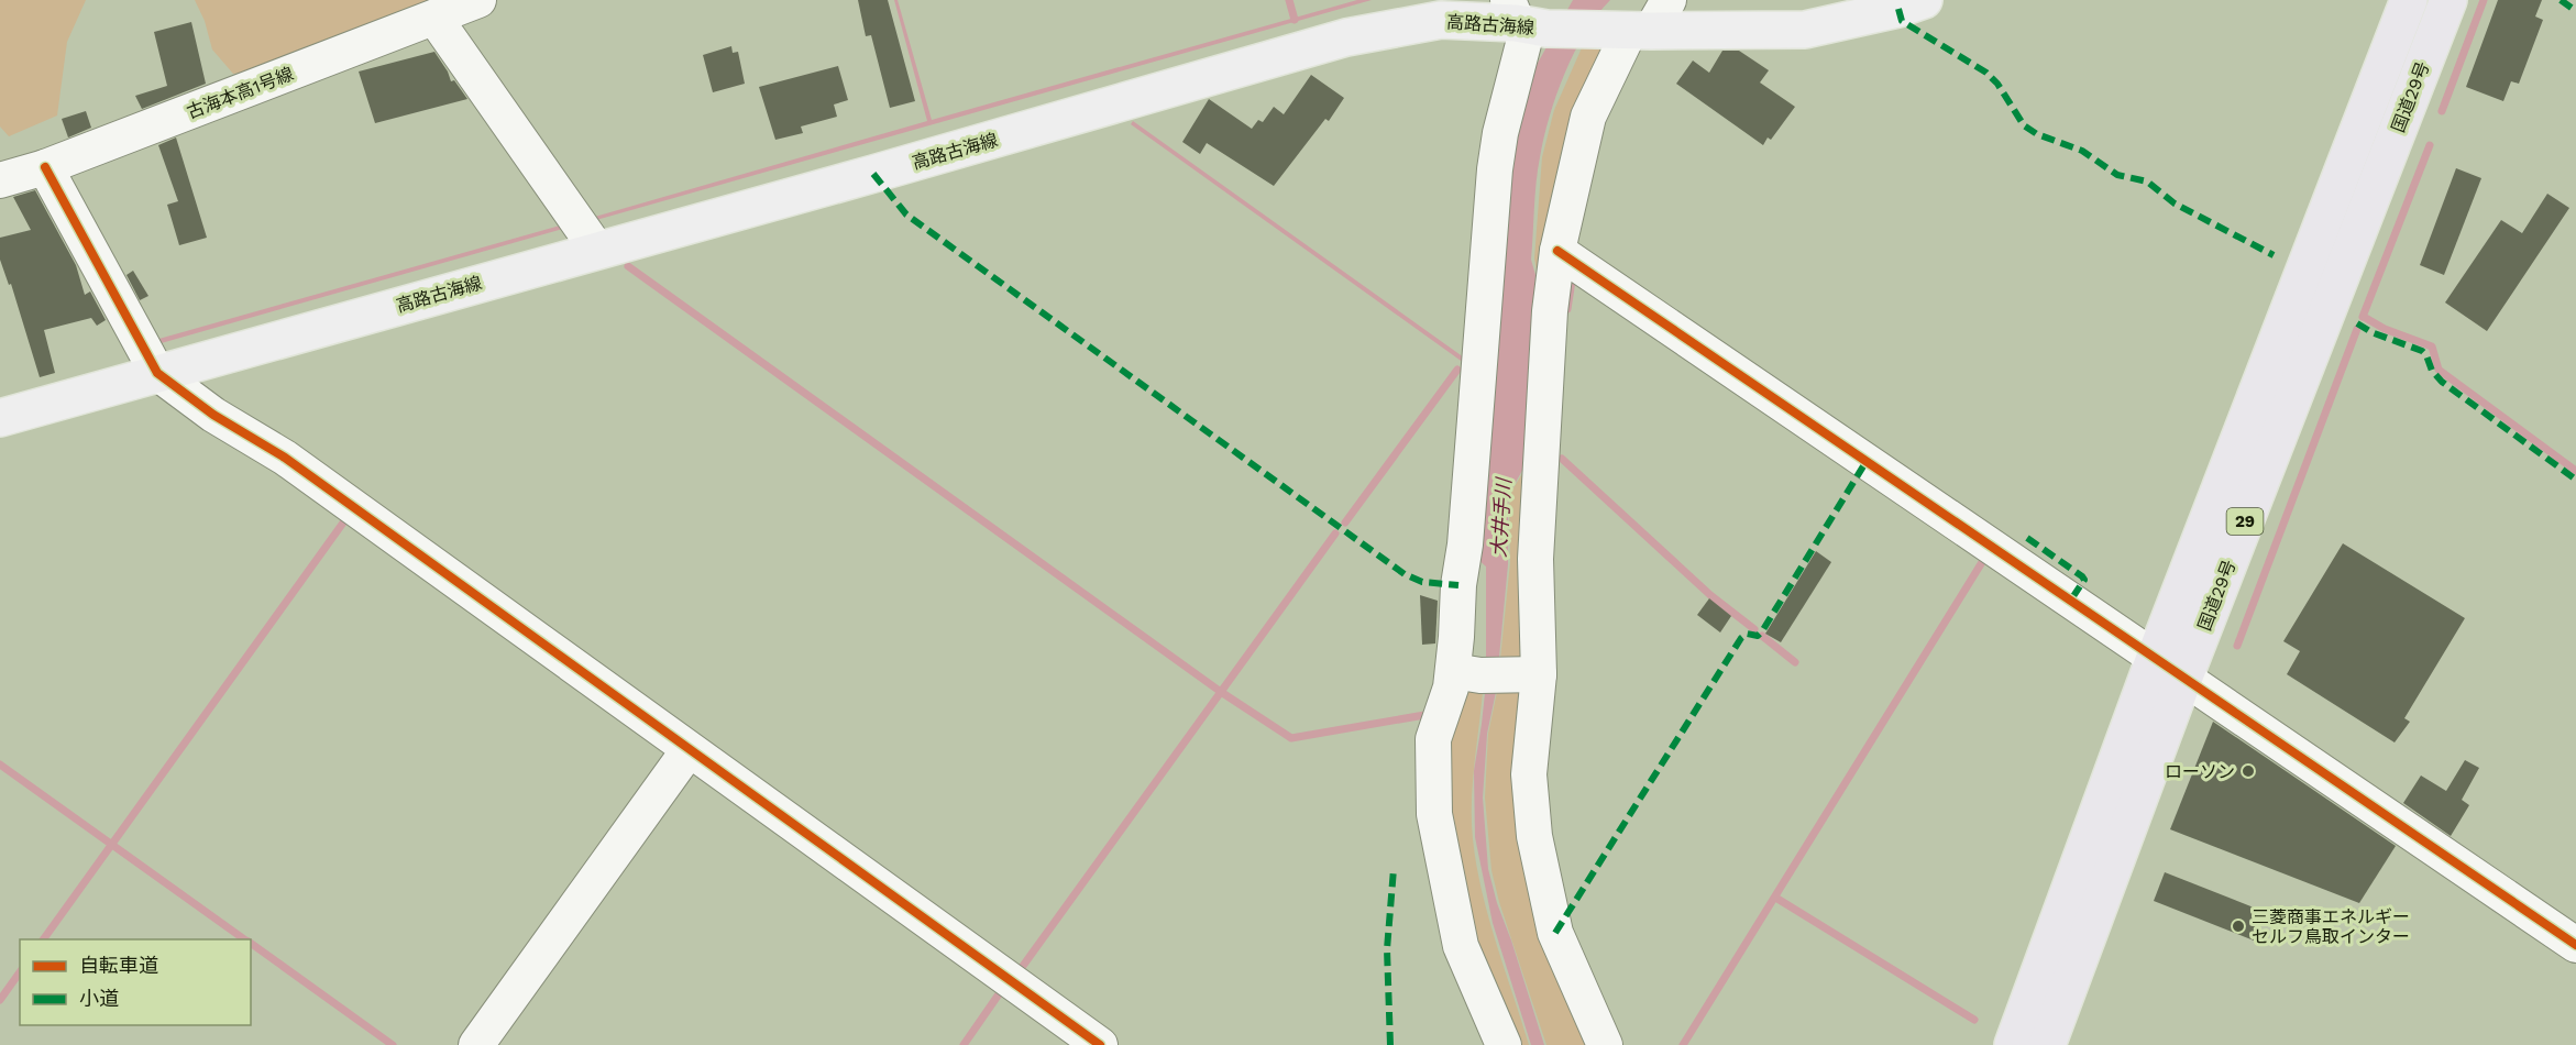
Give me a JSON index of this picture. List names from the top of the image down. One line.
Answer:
{"streets":{"highway":["国道29号","29"],"main road":["高路古海線"],"street":["古海本高1号線"]},"water":["大井手川"],"places":["ローソン","三菱商事エネルギー セルフ鳥取インター"],"legend":["自転車道","小道"]}
